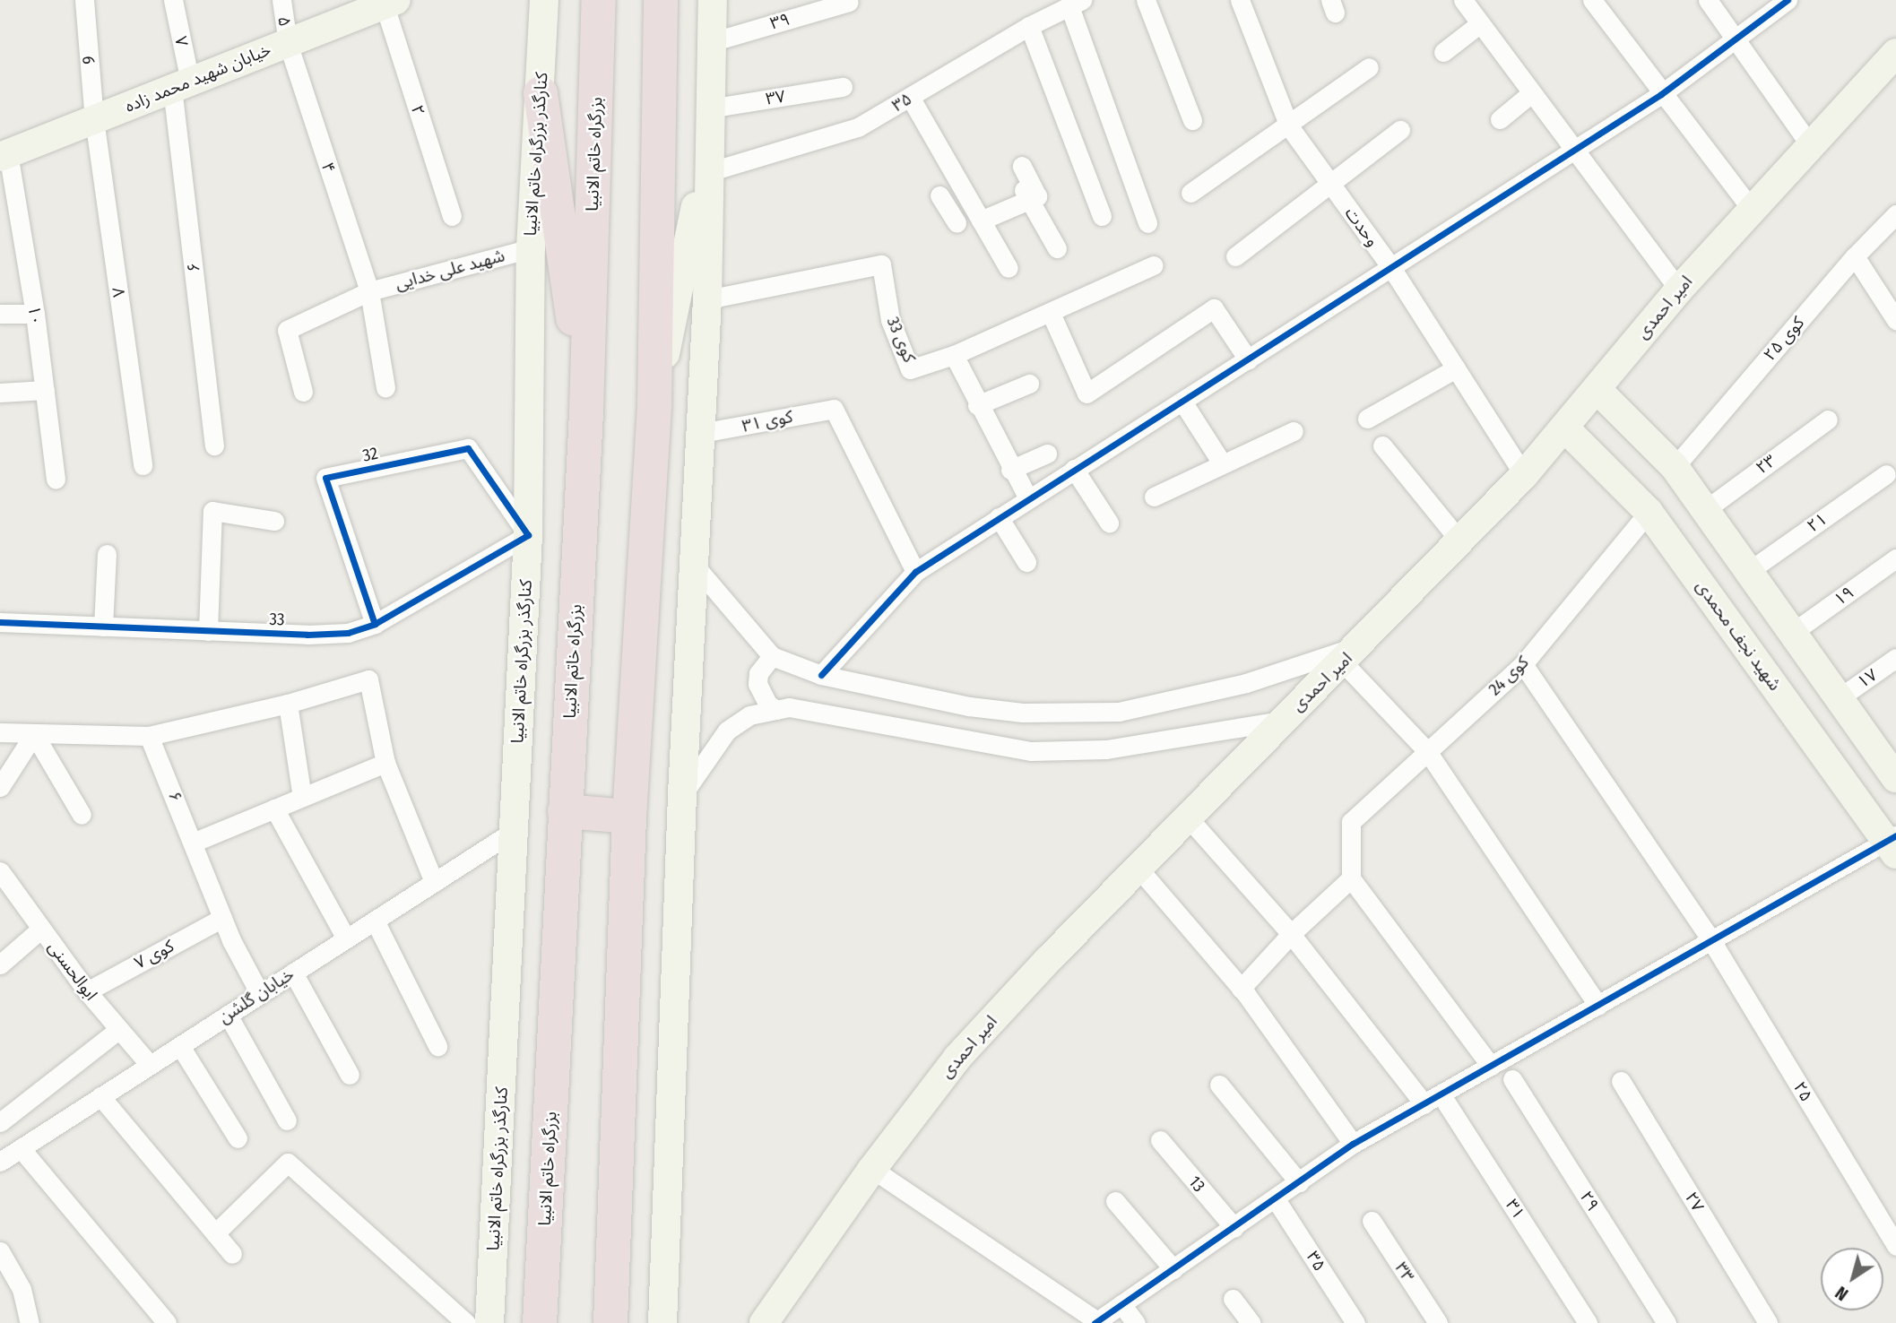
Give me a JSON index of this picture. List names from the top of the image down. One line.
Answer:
{"streets":{"highway":["بزرگراه خاتم الانبیا"],"main road":["خیابان شهید محمد زاده","کنارگذر بزرگراه خاتم الانبیا","امیر احمدی","شهید نجف محمدی"],"street":["۵","۳۹","۷","9","۳۷","۳۵","۲","۴","وحدت","۶","شهید علی خدایی","۸","۱۰","کوی ۲۵","کوی 33","کوی ۳۱","32","۲۳","۲۱","۱۹","33","کوی 24","۱۷","کوی ۷","ابوالحسنی","خیابان گلشن","۲۵","13","۲۹","۲۷","۳۱","۳۳"]},"crossings":[["۵","خیابان شهید محمد زاده"],["۵","۴"],["۷","خیابان شهید محمد زاده"],["۷","۶"],["9","خیابان شهید محمد زاده"],["9","۸"],["خیابان شهید محمد زاده","۲"],["خیابان شهید محمد زاده","۴"],["خیابان شهید محمد زاده","۶"],["خیابان شهید محمد زاده","۸"],["خیابان شهید محمد زاده","۱۰"],["کنارگذر بزرگراه خاتم الانبیا","شهید علی خدایی"],["کنارگذر بزرگراه خاتم الانبیا","32"],["کنارگذر بزرگراه خاتم الانبیا","33"],["کنارگذر بزرگراه خاتم الانبیا","خیابان گلشن"],["۴","شهید علی خدایی"],["وحدت","امیر احمدی"],["۶","کوی ۷"],["۶","خیابان گلشن"],["امیر احمدی","شهید نجف محمدی"],["32","33"],["شهید نجف محمدی","کوی 24"],["کوی 24","۲۵"],["کوی ۷","ابوالحسنی"],["ابوالحسنی","خیابان گلشن"]],"north":"bottom left"}
